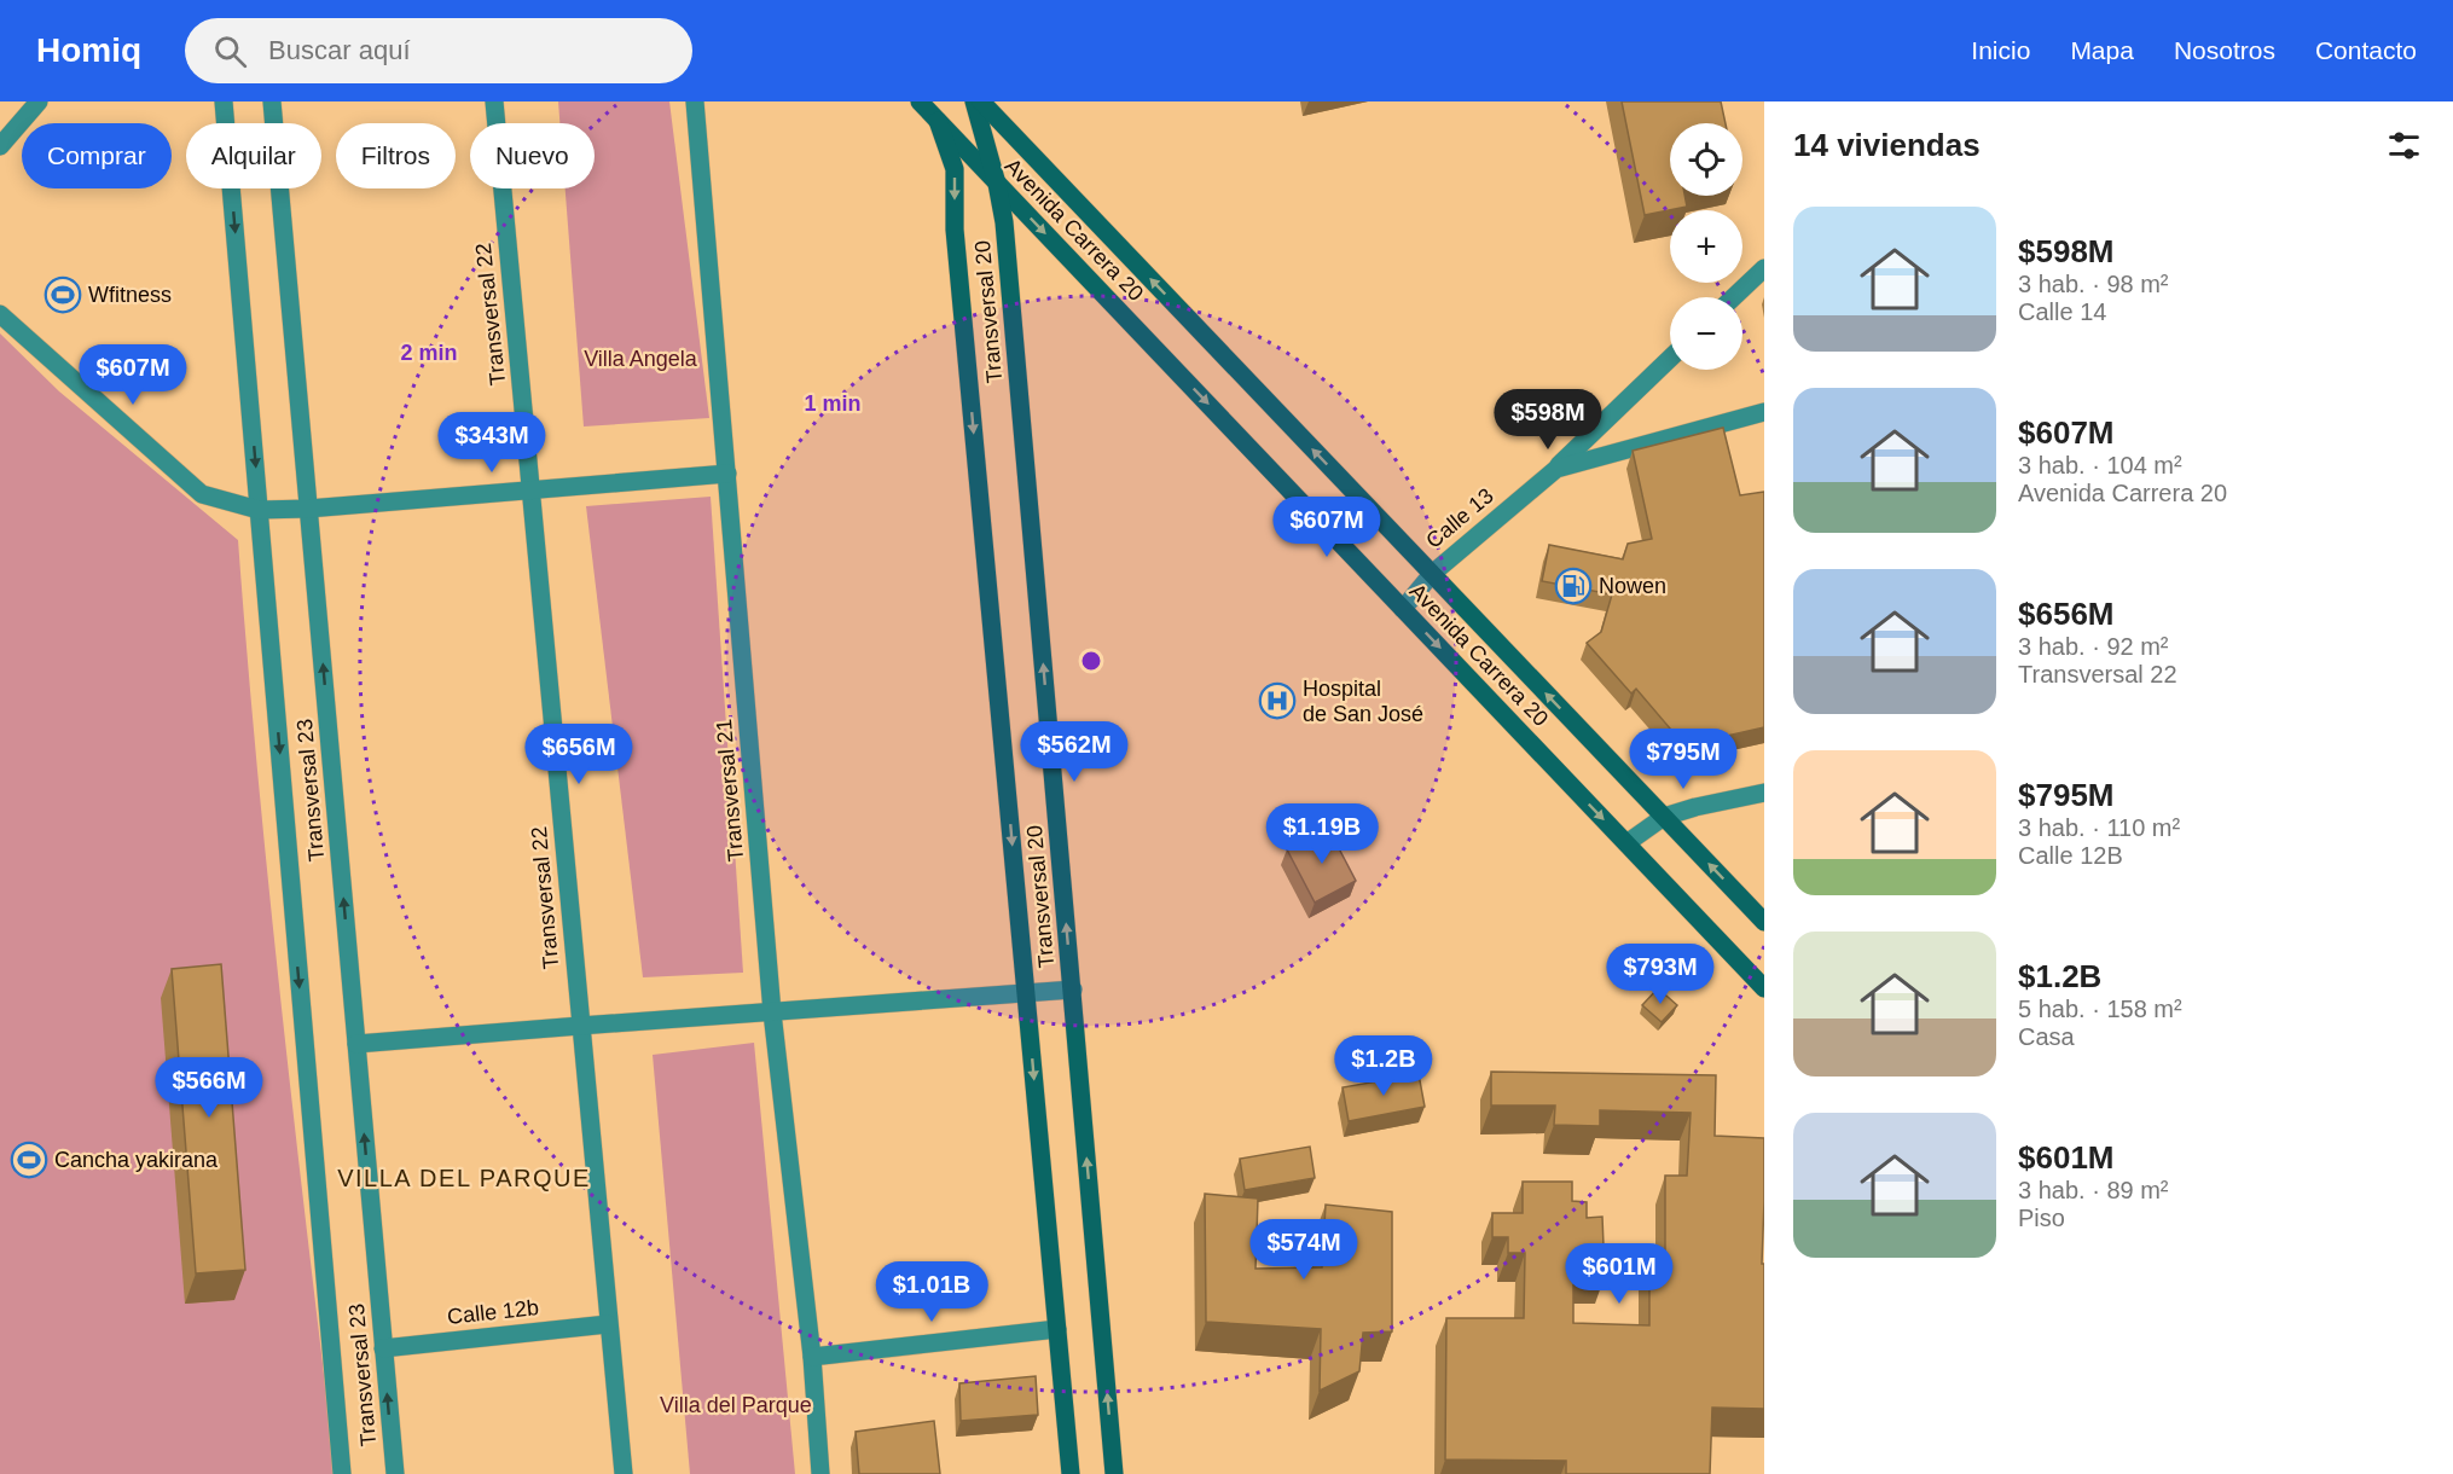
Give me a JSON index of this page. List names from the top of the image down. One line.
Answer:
{"streets":{"street":["Avenida Carrera 20","Transversal 20","Transversal 22","Calle 13","Transversal 23","Transversal 21","Calle 12b"]},"crossings":[["Avenida Carrera 20","Transversal 20"],["Avenida Carrera 20","Calle 13"],["Transversal 22","Calle 12b"],["Transversal 23","Calle 12b"]],"districts":["VILLA DEL PARQUE"],"parks":["Villa Angela","Villa del Parque"],"places":{"sports":["Wfitness","Cancha yakirana"],"fuel station":["Nowen"],"hospital":["Hospital de San José"]},"page":{"header":"Homiq","search":"Buscar aquí","nav":["Inicio","Mapa","Nosotros","Contacto"],"heading":"14 viviendas","map_buttons":["+","−"],"chip":["Comprar","Alquilar","Filtros","Nuevo"],"list":[{"name":"$598M","note":"3 hab. · 98 m² · Calle 14"},{"name":"$607M","note":"3 hab. · 104 m² · Avenida Carrera 20"},{"name":"$656M","note":"3 hab. · 92 m² · Transversal 22"},{"name":"$795M","note":"3 hab. · 110 m² · Calle 12B"},{"name":"$1.2B","note":"5 hab. · 158 m² · Casa"},{"name":"$601M","note":"3 hab. · 89 m² · Piso"}],"price":["$607M","$598M","$343M","$607M","$562M","$656M","$795M","$1.19B","$793M","$1.2B","$566M","$574M","$601M","$1.01B"]},"rings":["2 min","1 min"]}
